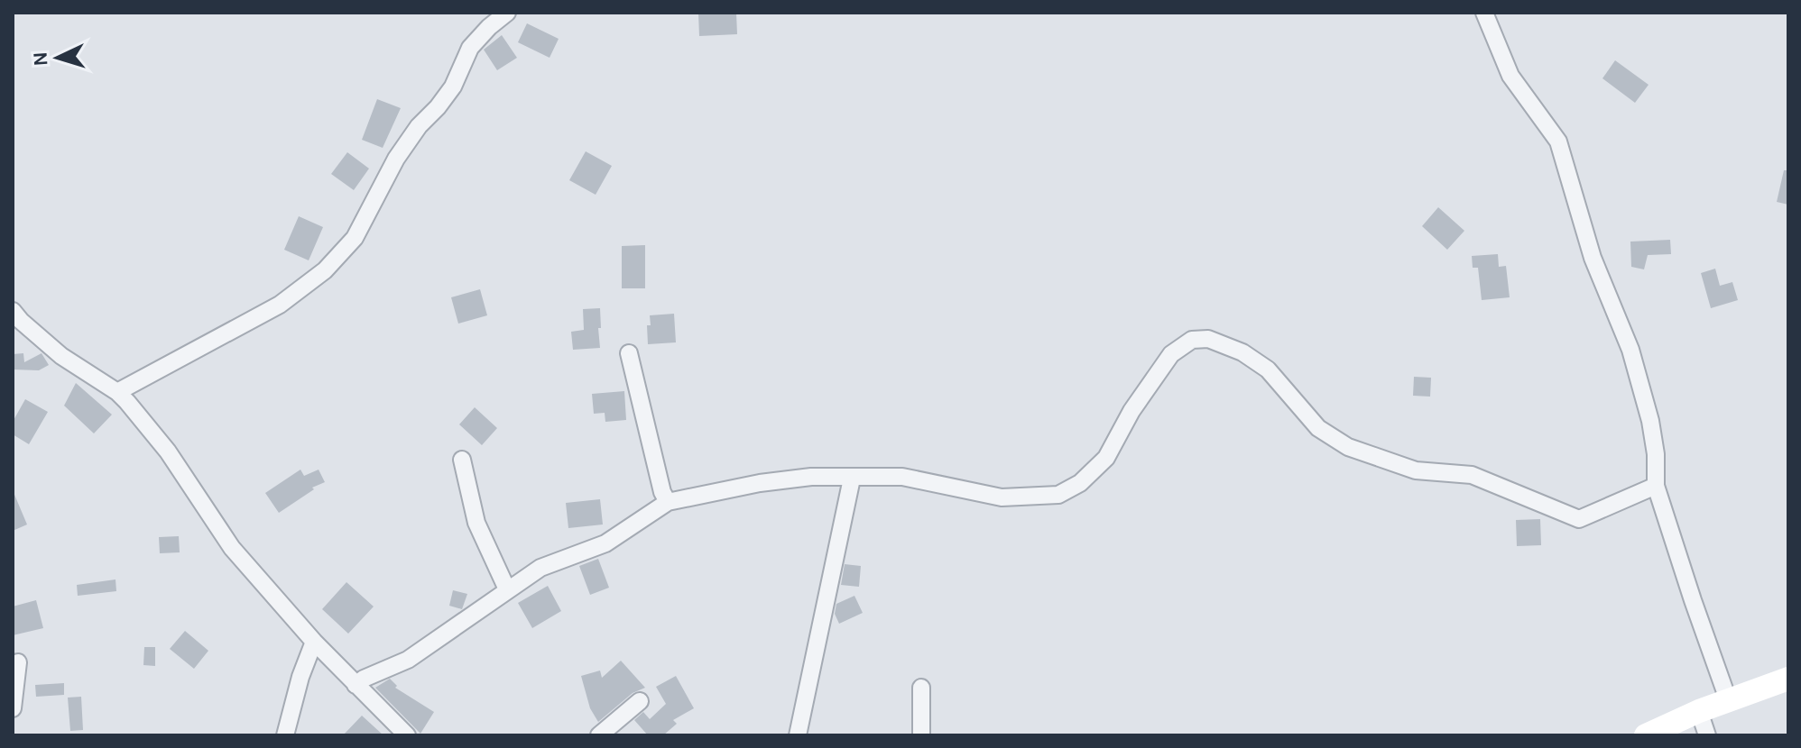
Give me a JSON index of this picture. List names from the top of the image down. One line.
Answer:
{"north":"left"}
